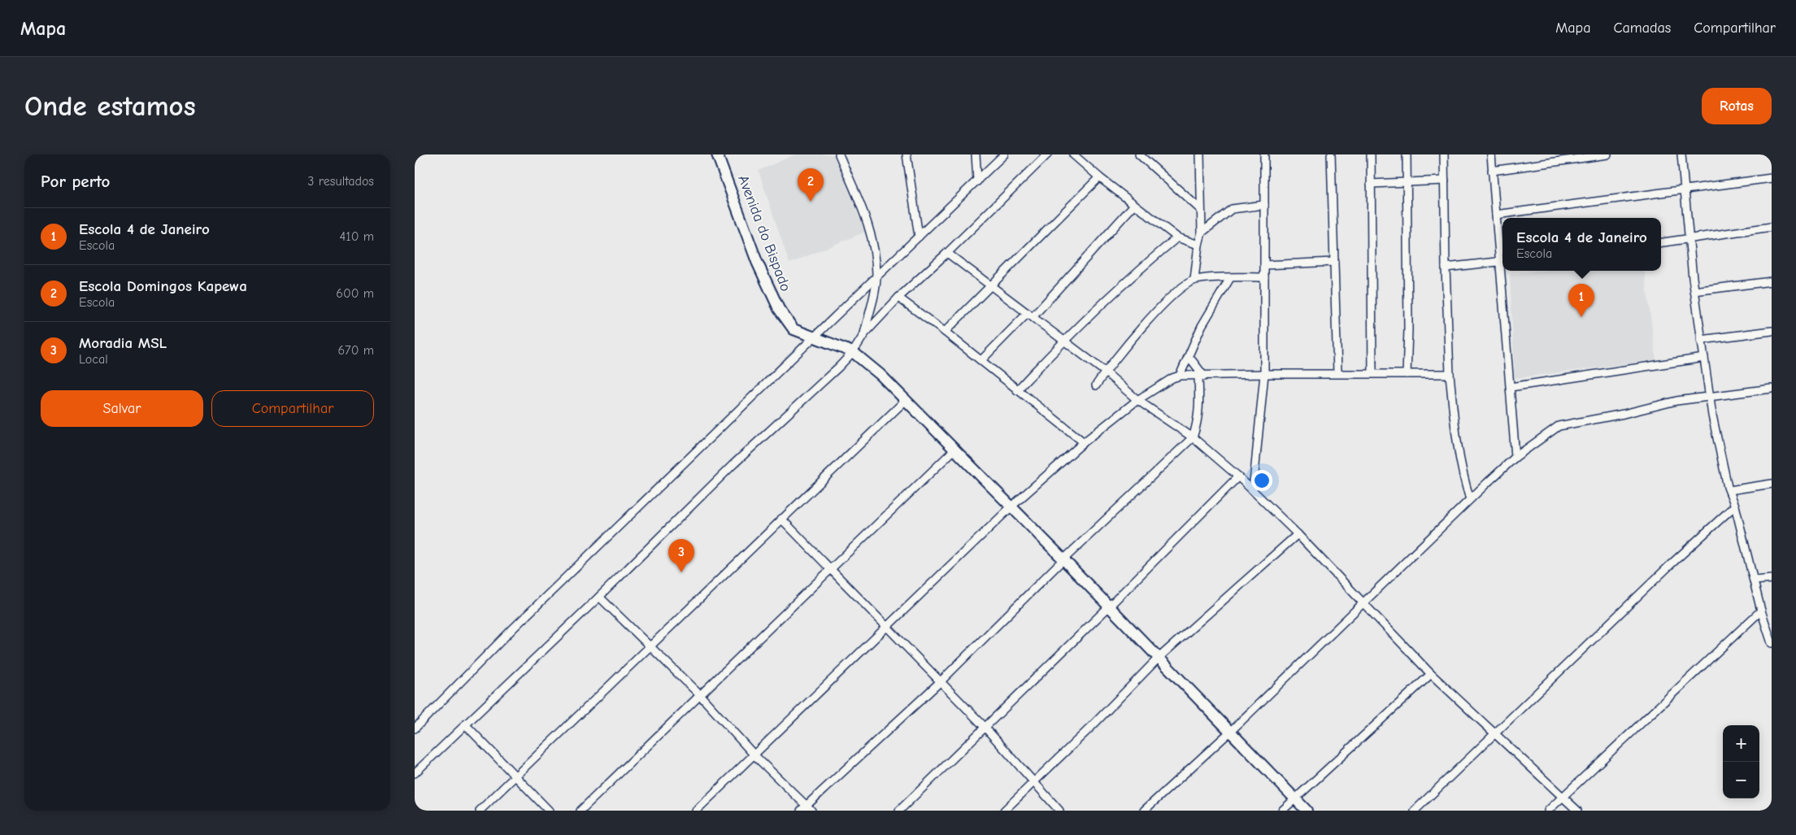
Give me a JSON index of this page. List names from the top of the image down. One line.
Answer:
{"streets":{"main road":["Avenida do Bispado"]},"page":{"header":"Mapa","nav":["Mapa","Camadas","Compartilhar"],"buttons":["Rotas",["Salvar","Compartilhar"]],"title":"Onde estamos","heading":["Por perto","3 resultados"],"pins":["2","1","3"],"list":[{"mark":"1","name":"Escola 4 de Janeiro","note":"Escola","value":"410 m"},{"mark":"2","name":"Escola Domingos Kapewa","note":"Escola","value":"600 m"},{"mark":"3","name":"Moradia MSL","note":"Local","value":"670 m"}],"popup":["Escola 4 de Janeiro","Escola"],"map_buttons":["+","−"]}}
